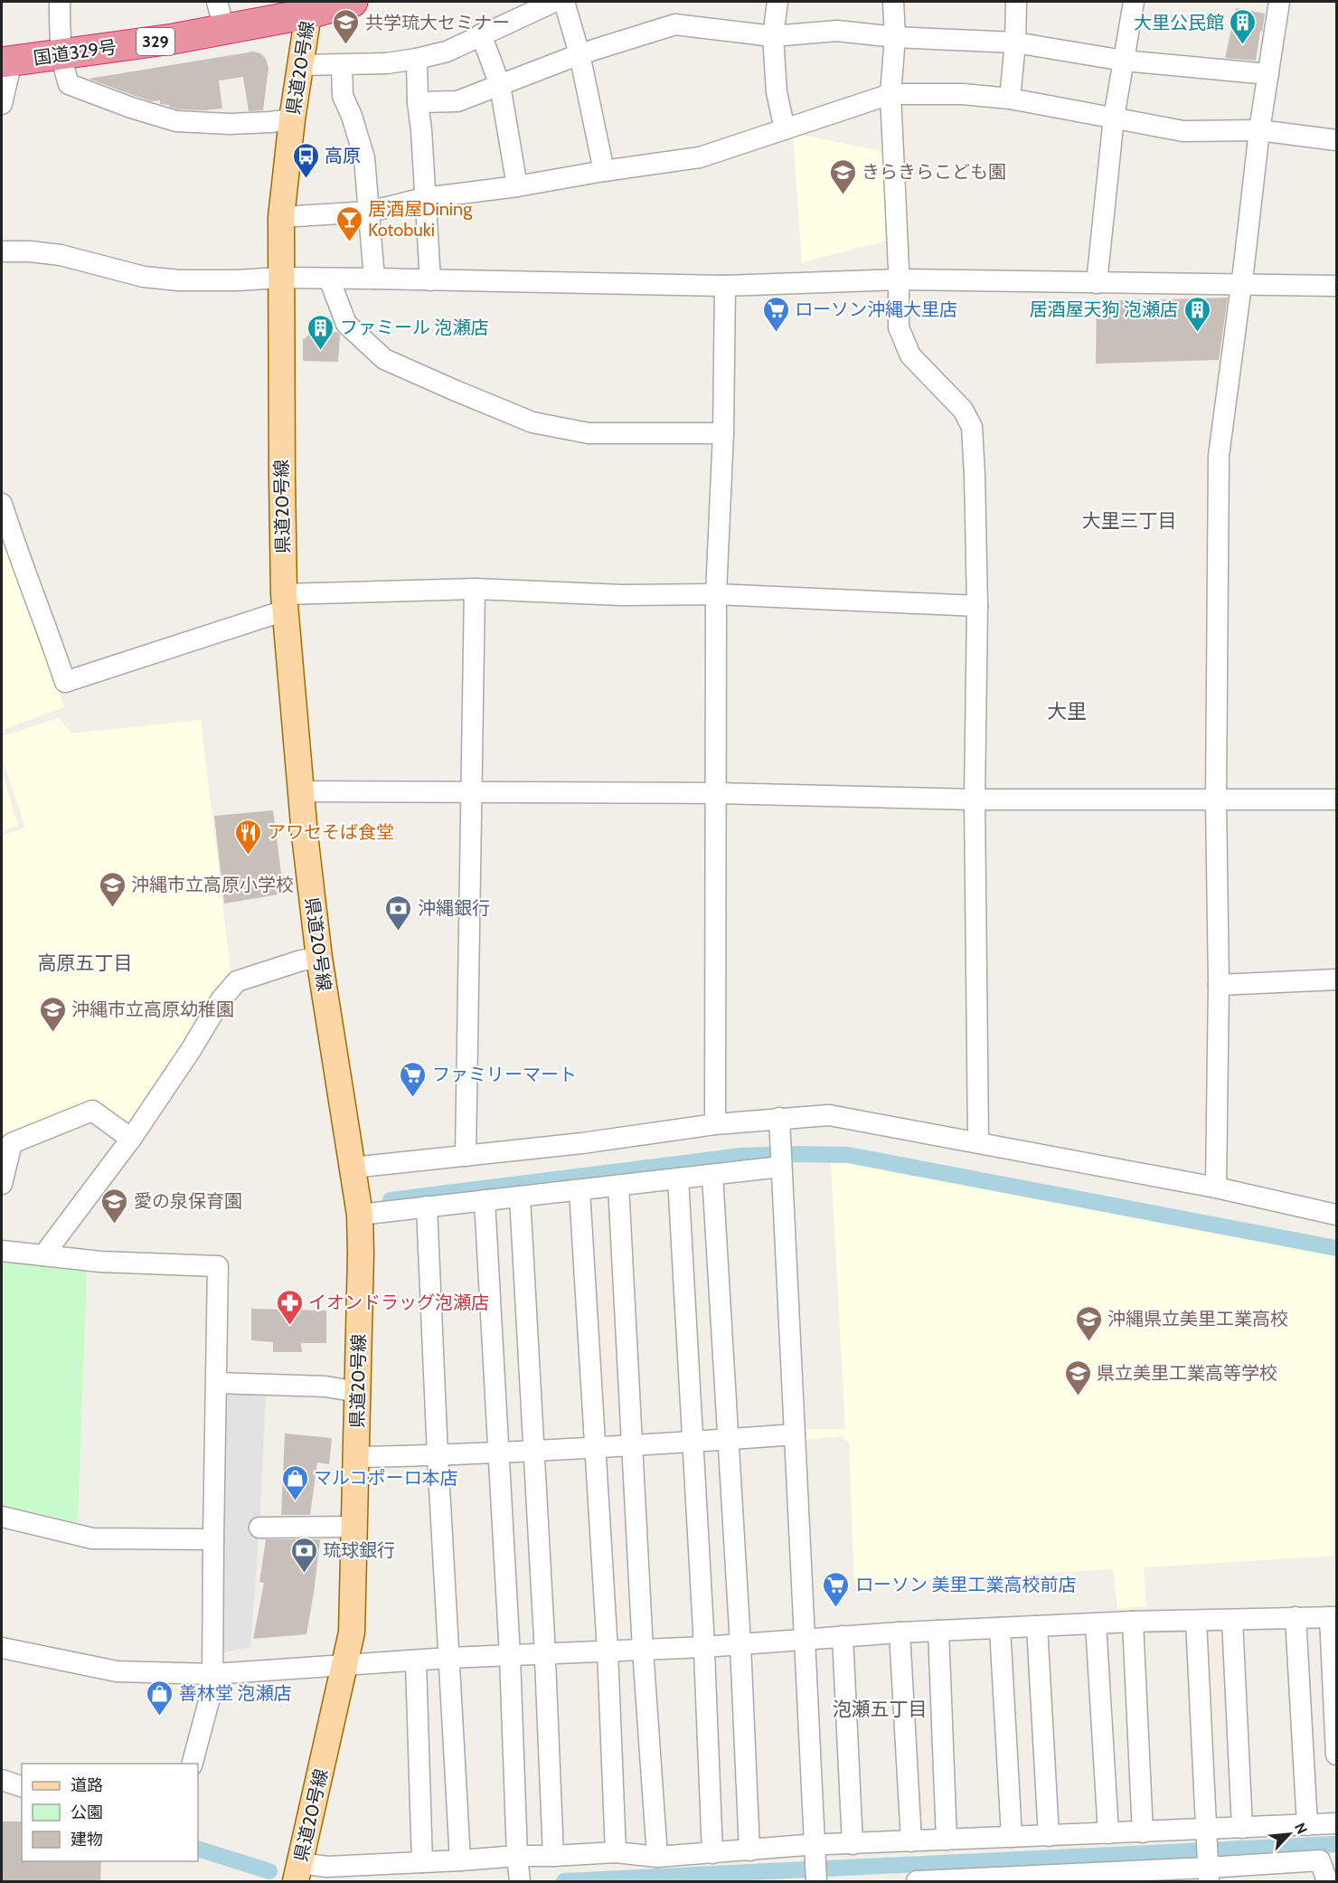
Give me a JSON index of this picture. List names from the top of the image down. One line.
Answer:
{"streets":{"highway":["329","国道329号"],"main road":["県道20号線"]},"crossings":[["329","国道329号"],["329","県道20号線"],["国道329号","県道20号線"]],"districts":["大里三丁目","大里","高原五丁目","泡瀬五丁目"],"places":{"school or university":["共学琉大セミナー","きらきらこども園","沖縄市立高原小学校","沖縄市立高原幼稚園","愛の泉保育園","沖縄県立美里工業高校","県立美里工業高等学校"],"building":["大里公民館","居酒屋天狗 泡瀬店","ファミール 泡瀬店"],"bus stop":["高原"],"bar":["居酒屋Dining Kotobuki"],"supermarket":["ローソン沖縄大里店","ファミリーマート","ローソン 美里工業高校前店"],"restaurant":["アワセそば食堂"],"bank":["沖縄銀行","琉球銀行"],"pharmacy":["イオンドラッグ泡瀬店"],"shop":["マルコポーロ本店","善林堂 泡瀬店"]},"legend":["道路","公園","建物"],"north":"top right"}
